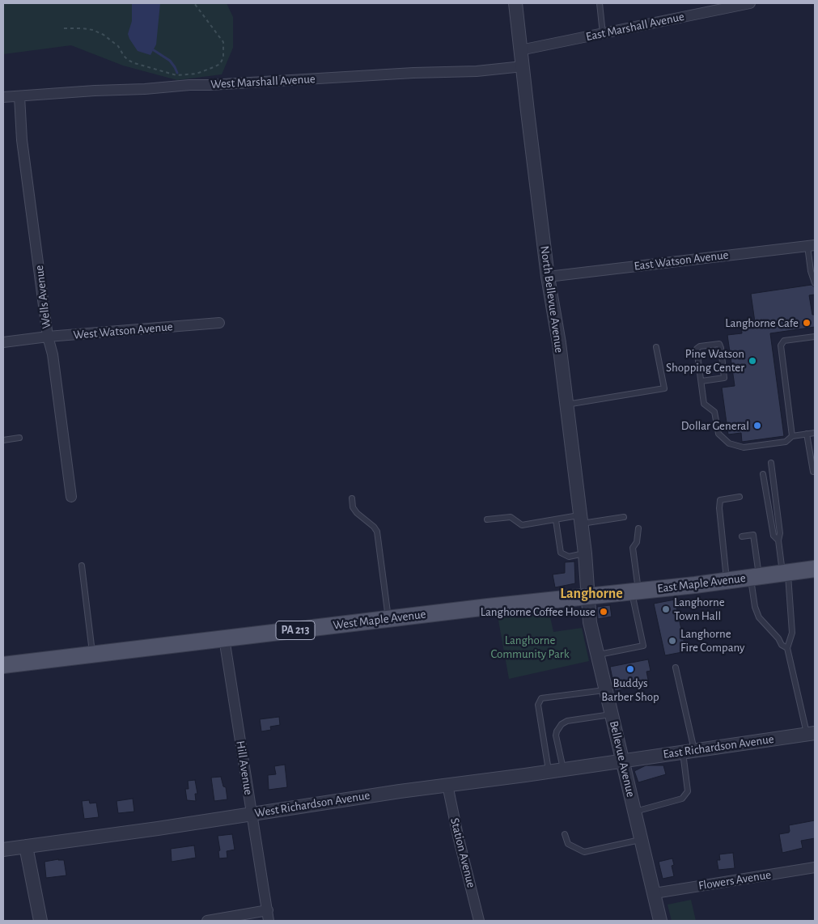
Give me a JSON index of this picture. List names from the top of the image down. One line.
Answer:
{"streets":{"main road":["East Maple Avenue","West Maple Avenue","PA 213"],"street":["East Marshall Avenue","West Marshall Avenue","East Watson Avenue","Wells Avenue","North Bellevue Avenue","West Watson Avenue","East Richardson Avenue","Bellevue Avenue","Hill Avenue","West Richardson Avenue","Station Avenue","Flowers Avenue"]},"crossings":[["East Marshall Avenue","North Bellevue Avenue"],["West Marshall Avenue","Wells Avenue"],["West Marshall Avenue","North Bellevue Avenue"],["East Watson Avenue","North Bellevue Avenue"],["Wells Avenue","West Watson Avenue"],["North Bellevue Avenue","East Maple Avenue"],["North Bellevue Avenue","West Maple Avenue"],["North Bellevue Avenue","Bellevue Avenue"],["East Maple Avenue","West Maple Avenue"],["East Maple Avenue","Bellevue Avenue"],["West Maple Avenue","Bellevue Avenue"],["West Maple Avenue","Hill Avenue"],["East Richardson Avenue","Bellevue Avenue"],["East Richardson Avenue","West Richardson Avenue"],["Bellevue Avenue","West Richardson Avenue"],["Bellevue Avenue","Flowers Avenue"],["Hill Avenue","West Richardson Avenue"],["West Richardson Avenue","Station Avenue"]],"districts":["Langhorne"],"parks":["Langhorne Community Park"],"places":["Langhorne Cafe","Pine Watson Shopping Center","Dollar General","Langhorne Town Hall","Langhorne Coffee House","Langhorne Fire Company","Buddys Barber Shop"]}
